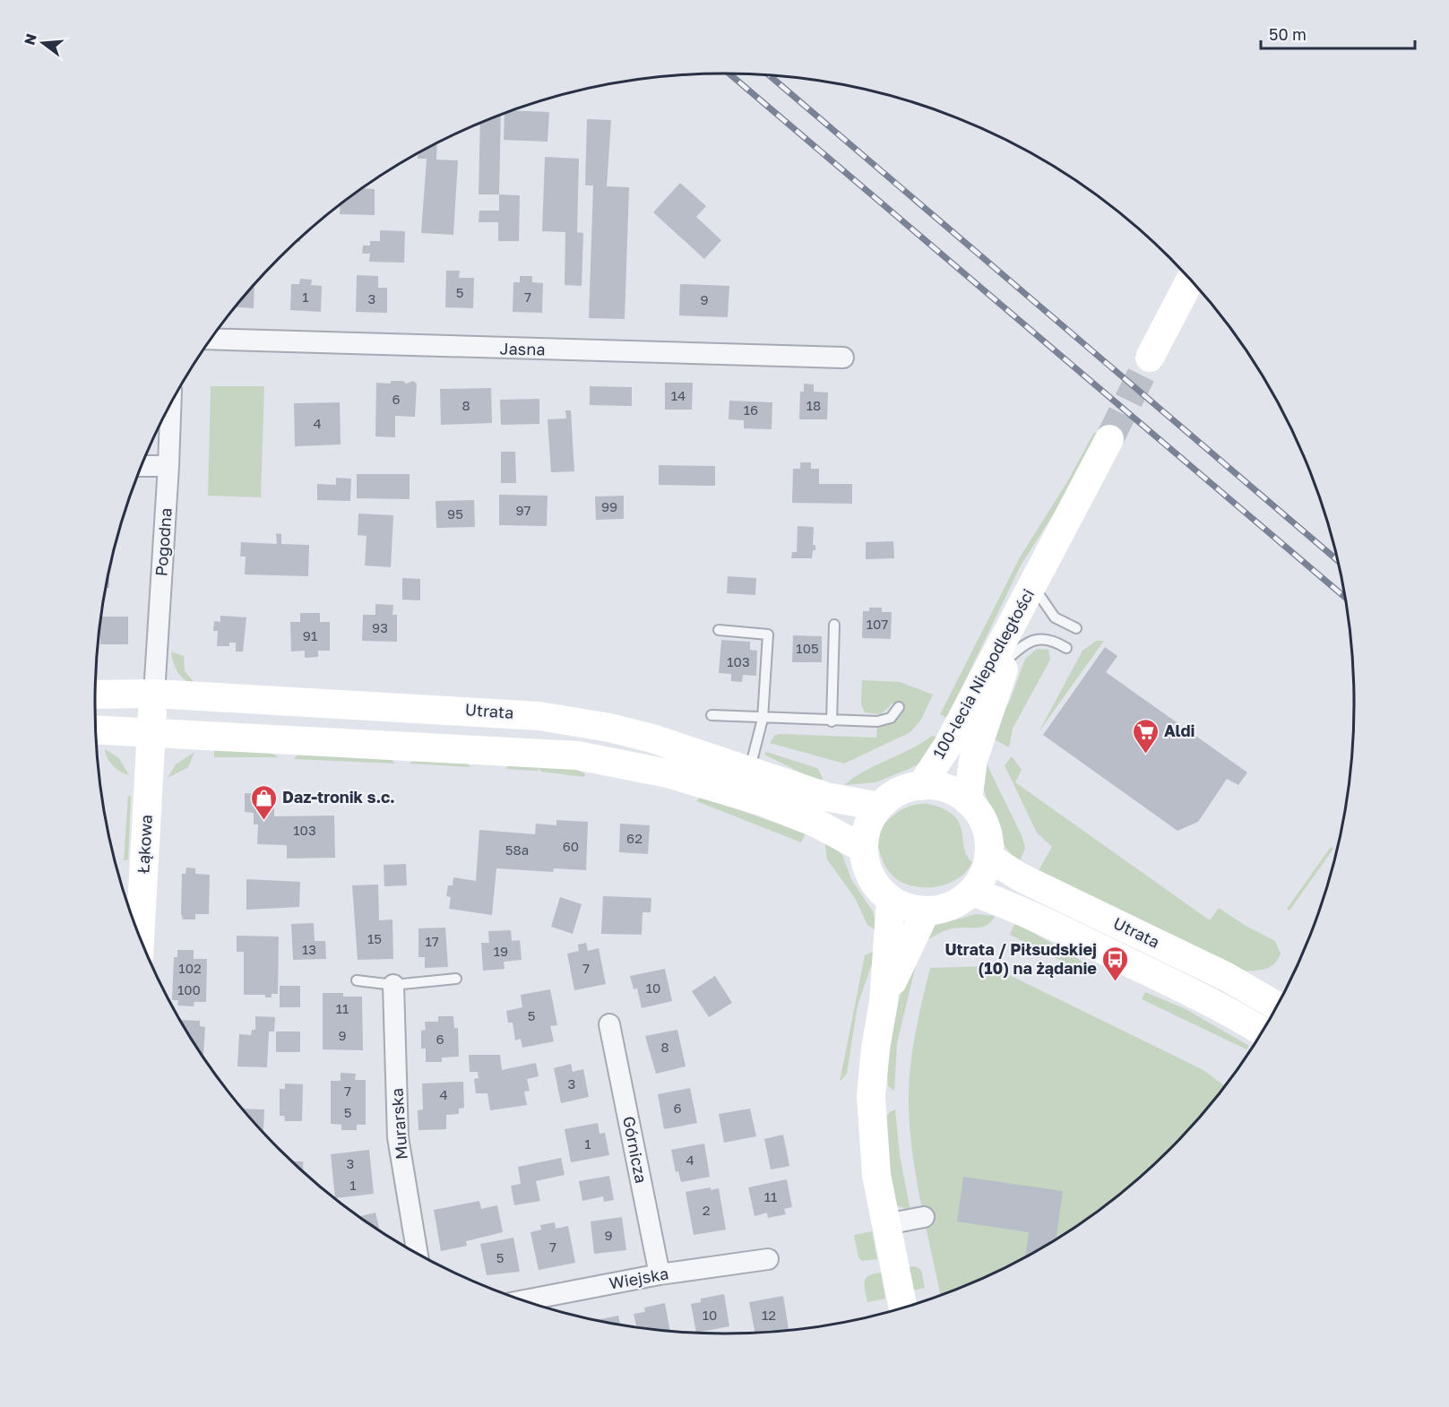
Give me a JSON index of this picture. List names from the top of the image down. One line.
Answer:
{"streets":{"main road":["100-lecia Niepodległości","Utrata","Łąkowa"],"street":["Jasna","Pogodna","Murarska","Górnicza","Wiejska"]},"crossings":[["Pogodna","Utrata"],["Pogodna","Łąkowa"],["100-lecia Niepodległości","Utrata"],["Utrata","Łąkowa"],["Górnicza","Wiejska"]],"places":{"supermarket":["Aldi"],"shop":["Daz-tronik s.c."],"bus stop":["Utrata / Piłsudskiej (10) na żądanie"]},"house_numbers":["5","1","7","3","9","14","6","8","18","16","4","99","97","95","107","93","91","105","103","103","62","60","58a","15","17","13","19","102","7","10","100","11","5","9","6","8","3","7","4","6","5","1","4","3","1","11","2","9","7","5","10","12"],"scale_bar":"50 m","north":"left"}
